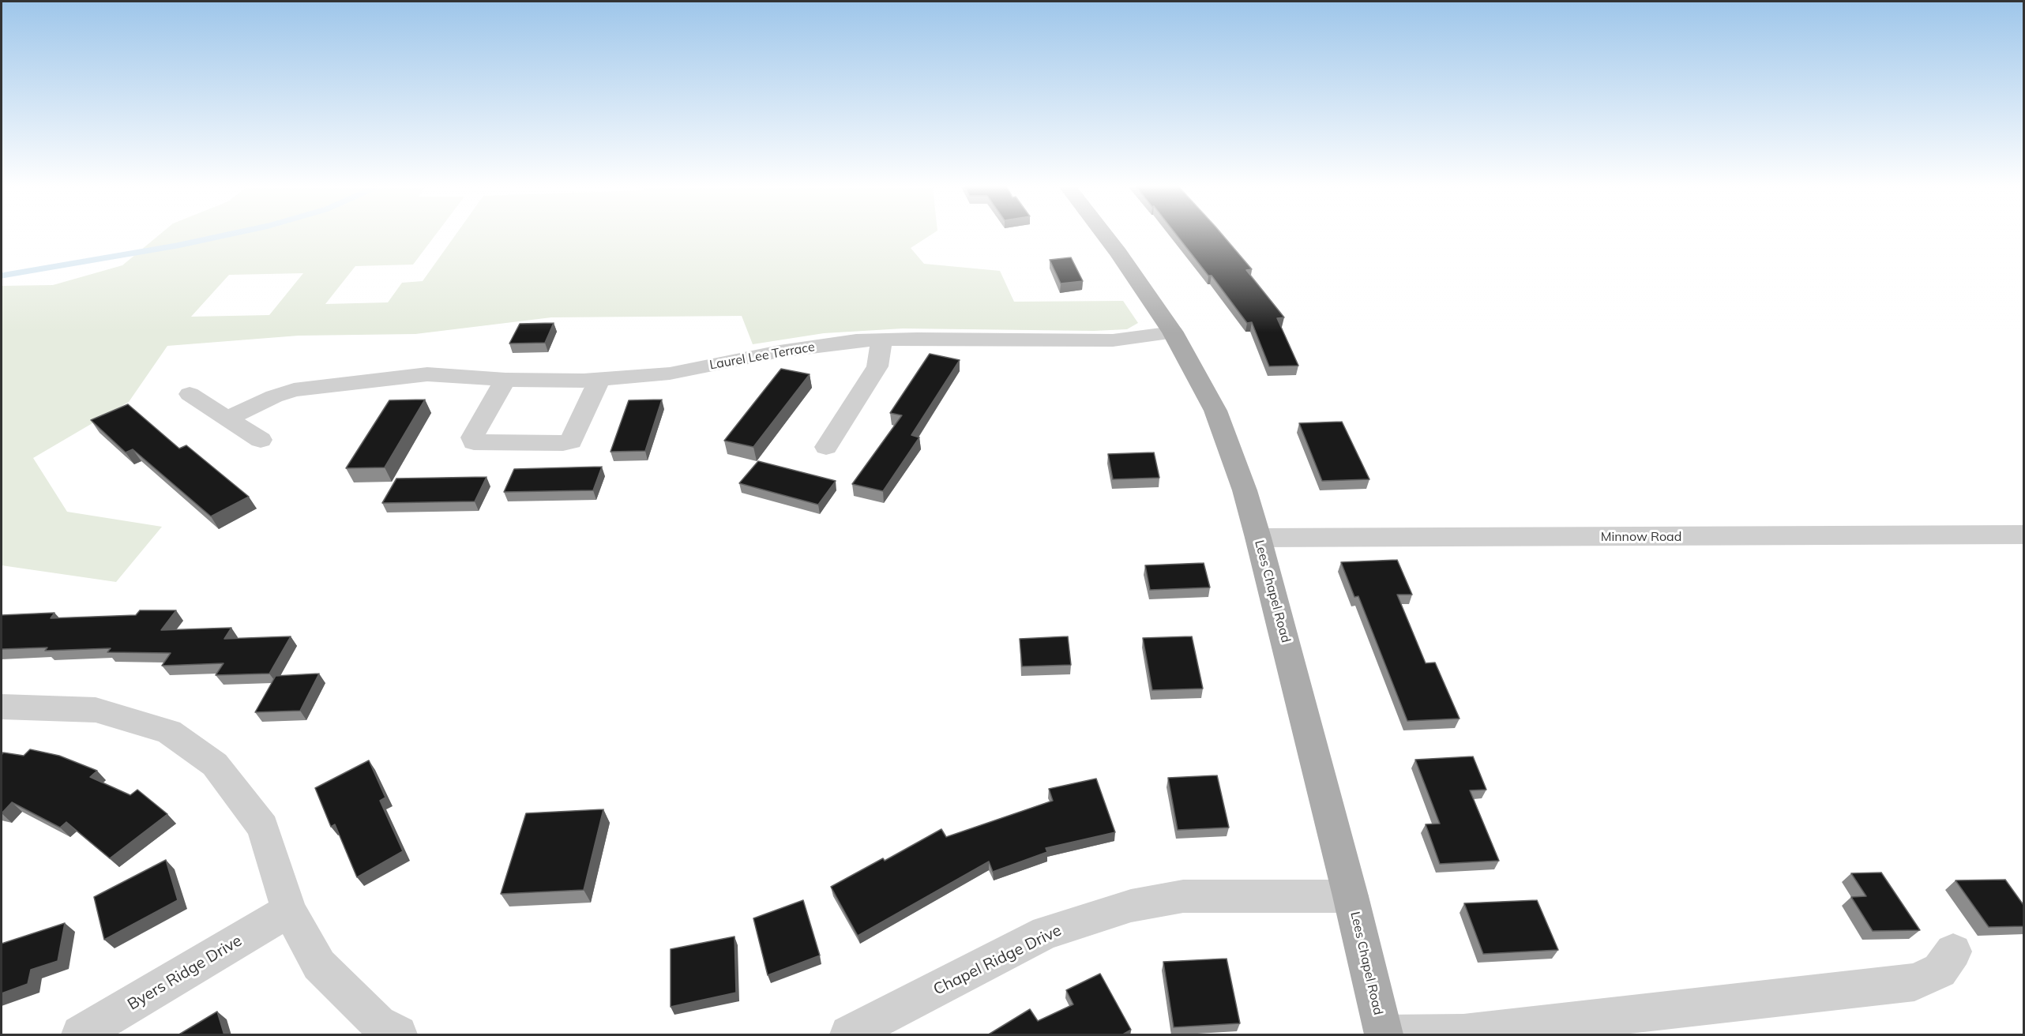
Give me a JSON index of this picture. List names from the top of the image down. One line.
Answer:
{"streets":{"main road":["Lees Chapel Road"],"street":["Laurel Lee Terrace","Minnow Road","Chapel Ridge Drive","Byers Ridge Drive"]},"crossings":[["Laurel Lee Terrace","Lees Chapel Road"],["Minnow Road","Lees Chapel Road"],["Lees Chapel Road","Chapel Ridge Drive"]]}
